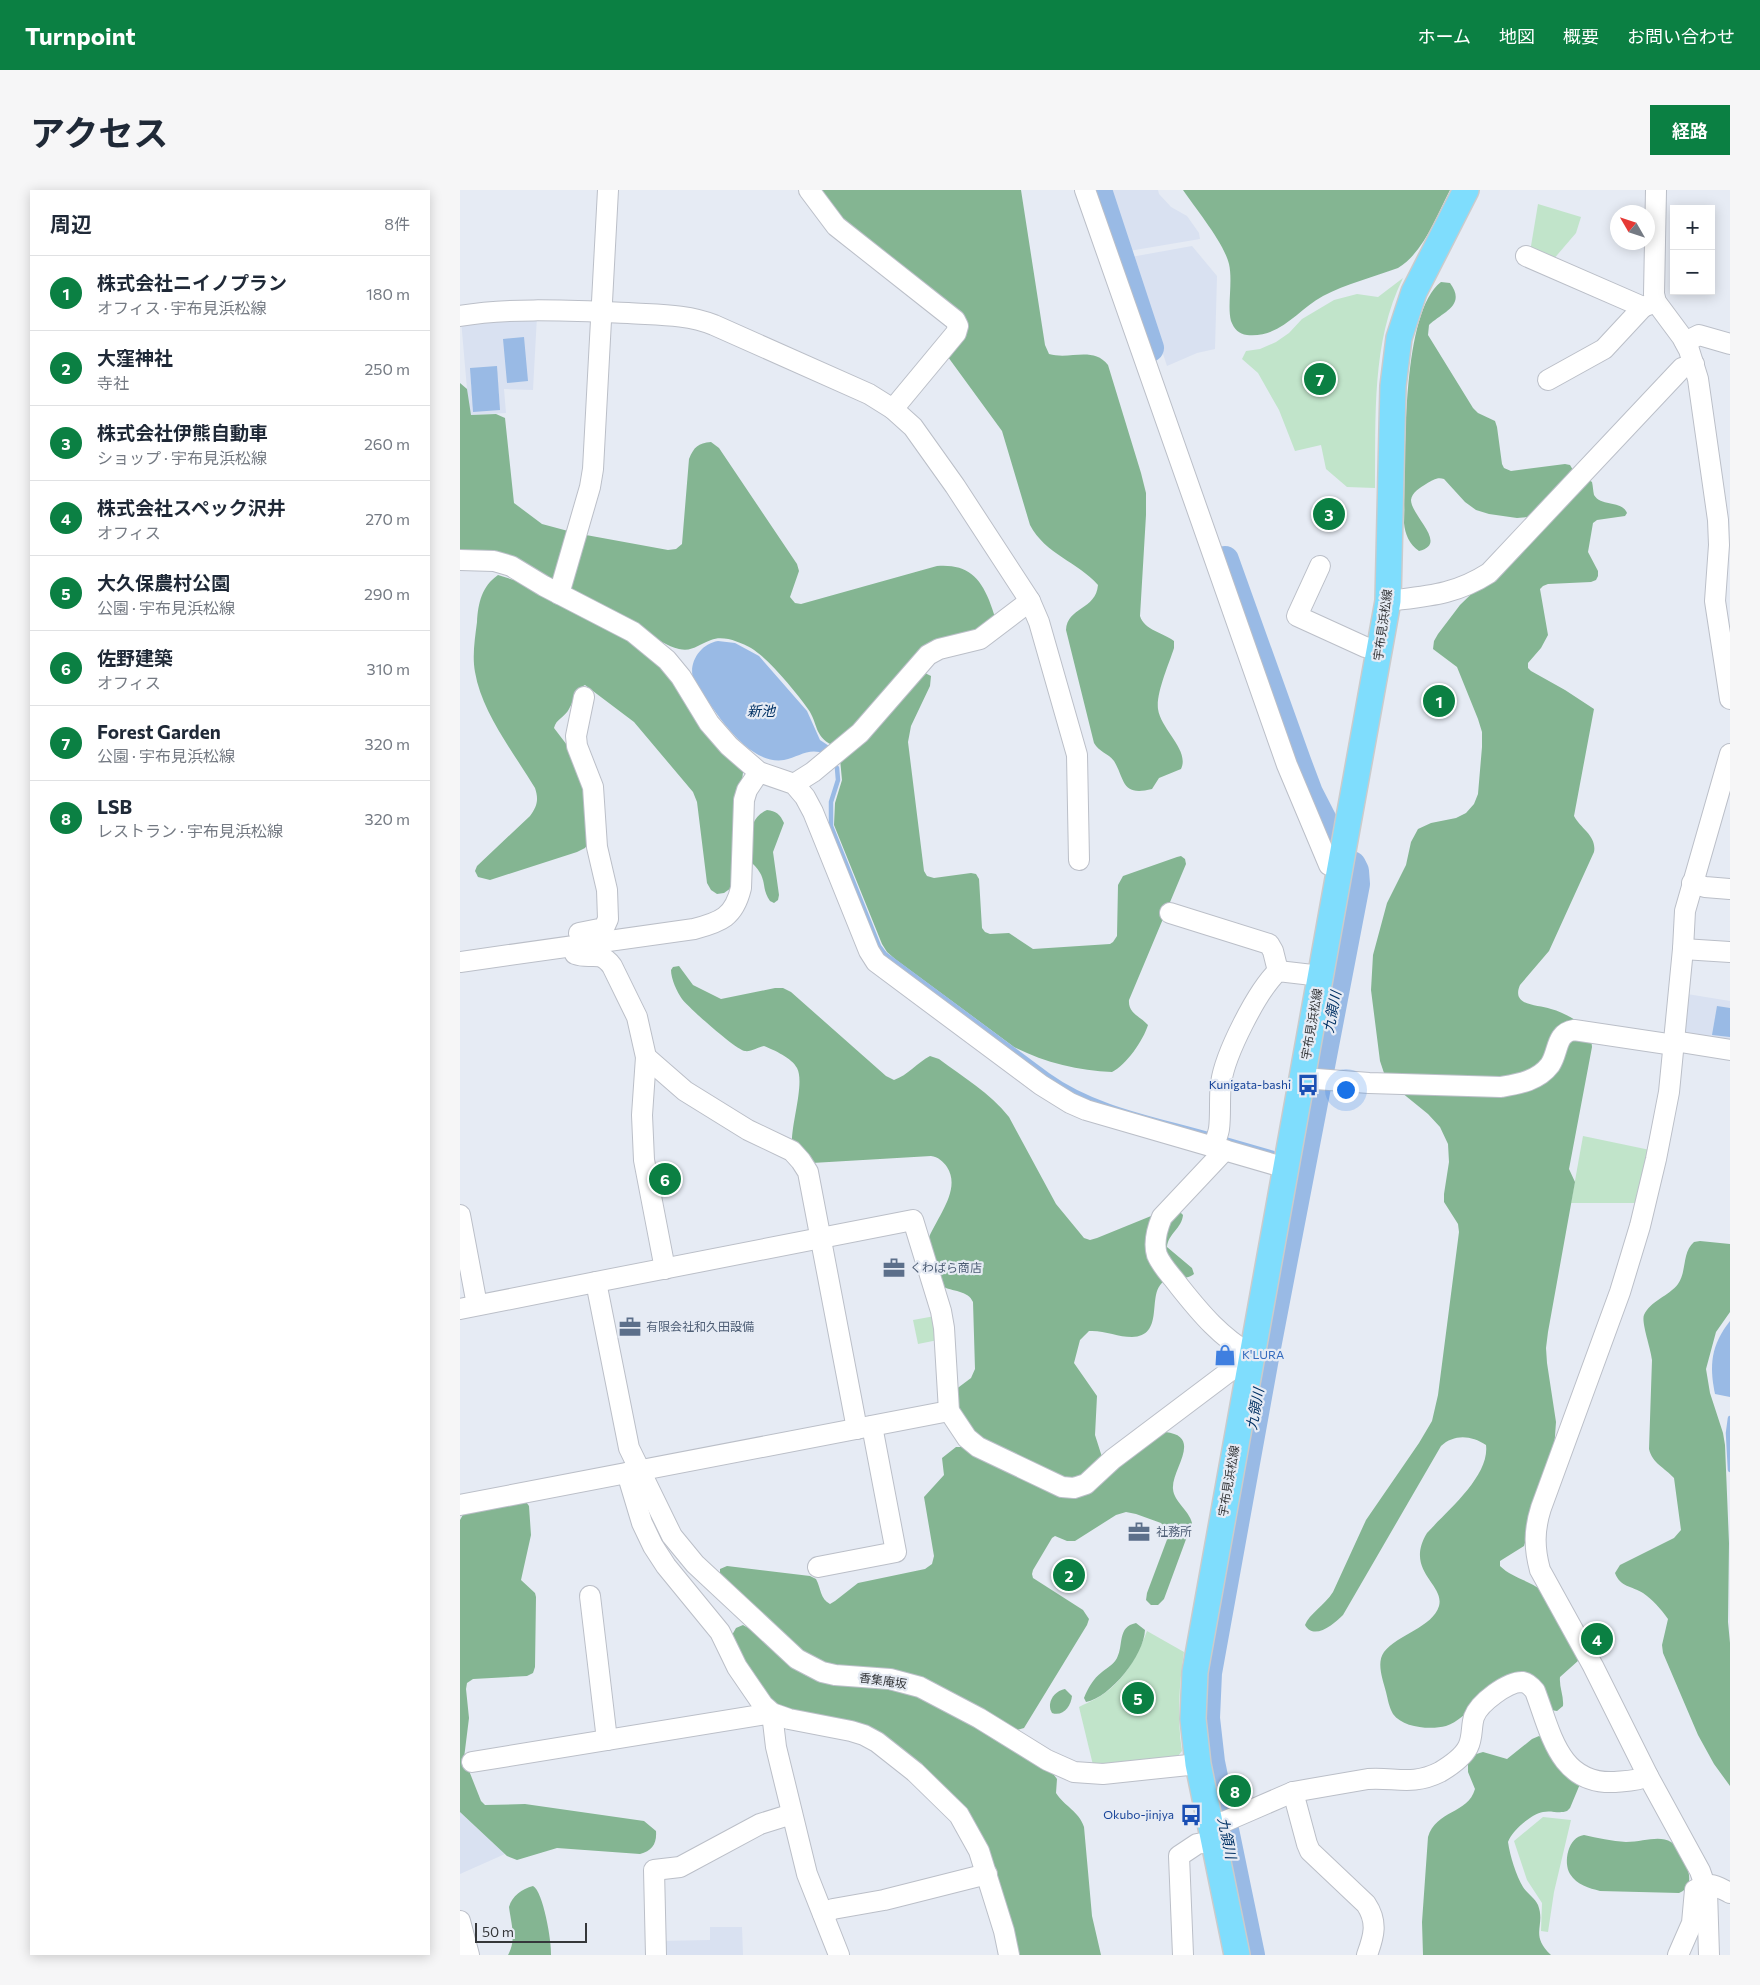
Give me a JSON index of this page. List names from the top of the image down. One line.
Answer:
{"streets":{"main road":["宇布見浜松線"],"street":["香集庵坂"]},"crossings":[["宇布見浜松線","香集庵坂"]],"water":["新池","九領川"],"places":{"bus stop":["Kunigata-bashi","Okubo-jinjya"],"office":["くわばら商店","有限会社和久田設備","社務所"],"shop":["K'LURA"]},"scale_bar":"50 m","north":"top left","page":{"header":"Turnpoint","nav":["ホーム","地図","概要","お問い合わせ"],"title":"アクセス","buttons":"経路","heading":["周辺","8件"],"map_buttons":["+","−"],"list":[{"mark":"1","name":"株式会社ニイノプラン","note":"オフィス · 宇布見浜松線","value":"180 m"},{"mark":"2","name":"大窪神社","note":"寺社","value":"250 m"},{"mark":"3","name":"株式会社伊熊自動車","note":"ショップ · 宇布見浜松線","value":"260 m"},{"mark":"4","name":"株式会社スペック沢井","note":"オフィス","value":"270 m"},{"mark":"5","name":"大久保農村公園","note":"公園 · 宇布見浜松線","value":"290 m"},{"mark":"6","name":"佐野建築","note":"オフィス","value":"310 m"},{"mark":"7","name":"Forest Garden","note":"公園 · 宇布見浜松線","value":"320 m"},{"mark":"8","name":"LSB","note":"レストラン · 宇布見浜松線","value":"320 m"}],"pins":["7","3","1","6","2","4","5","8"],"scale":"50 m"}}
